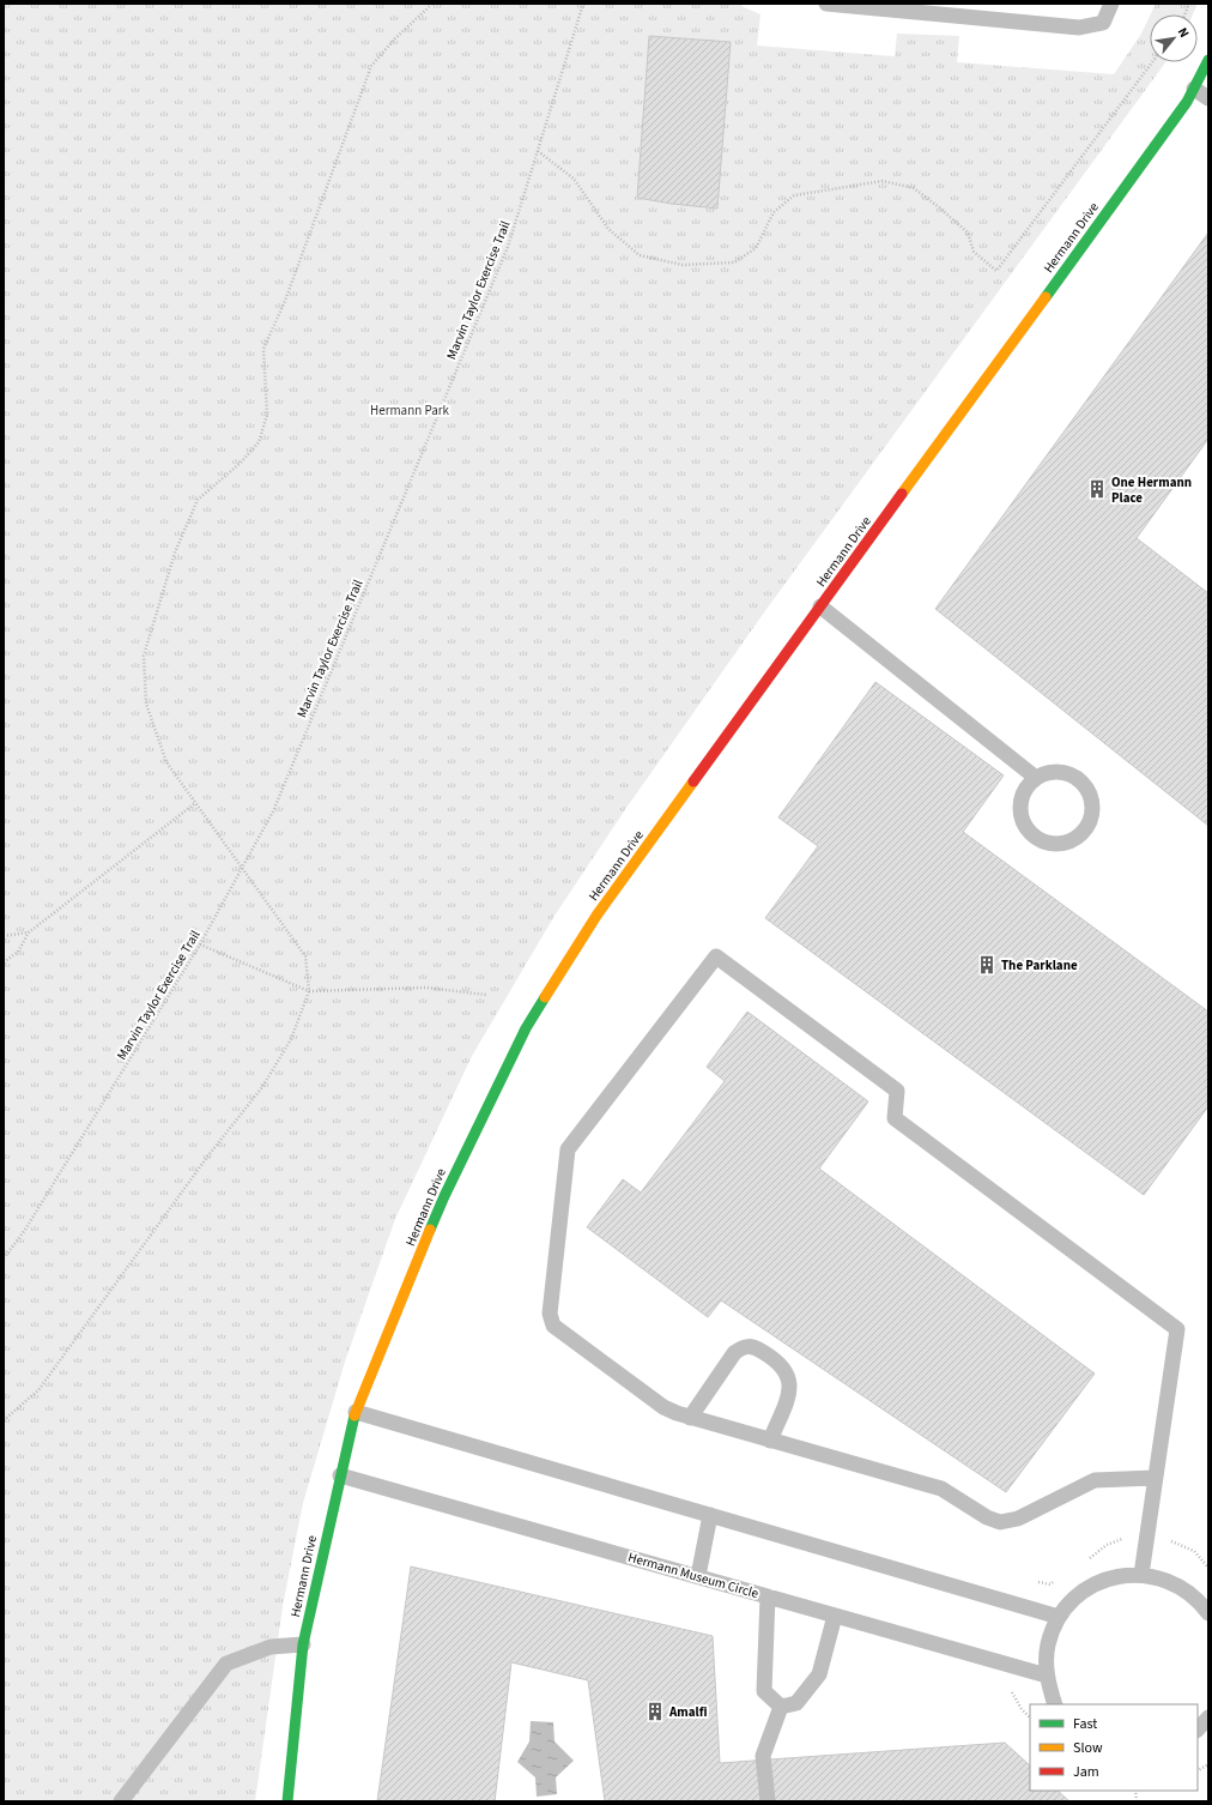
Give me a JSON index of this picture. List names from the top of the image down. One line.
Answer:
{"streets":{"street":["Hermann Drive"],"lane":["Hermann Museum Circle"],"path":["Marvin Taylor Exercise Trail"]},"crossings":[["Hermann Drive","Hermann Museum Circle"]],"parks":["Hermann Park"],"places":{"building":["One Hermann Place","The Parklane","Amalfi"]},"legend":["Fast","Slow","Jam"],"north":"top right"}
